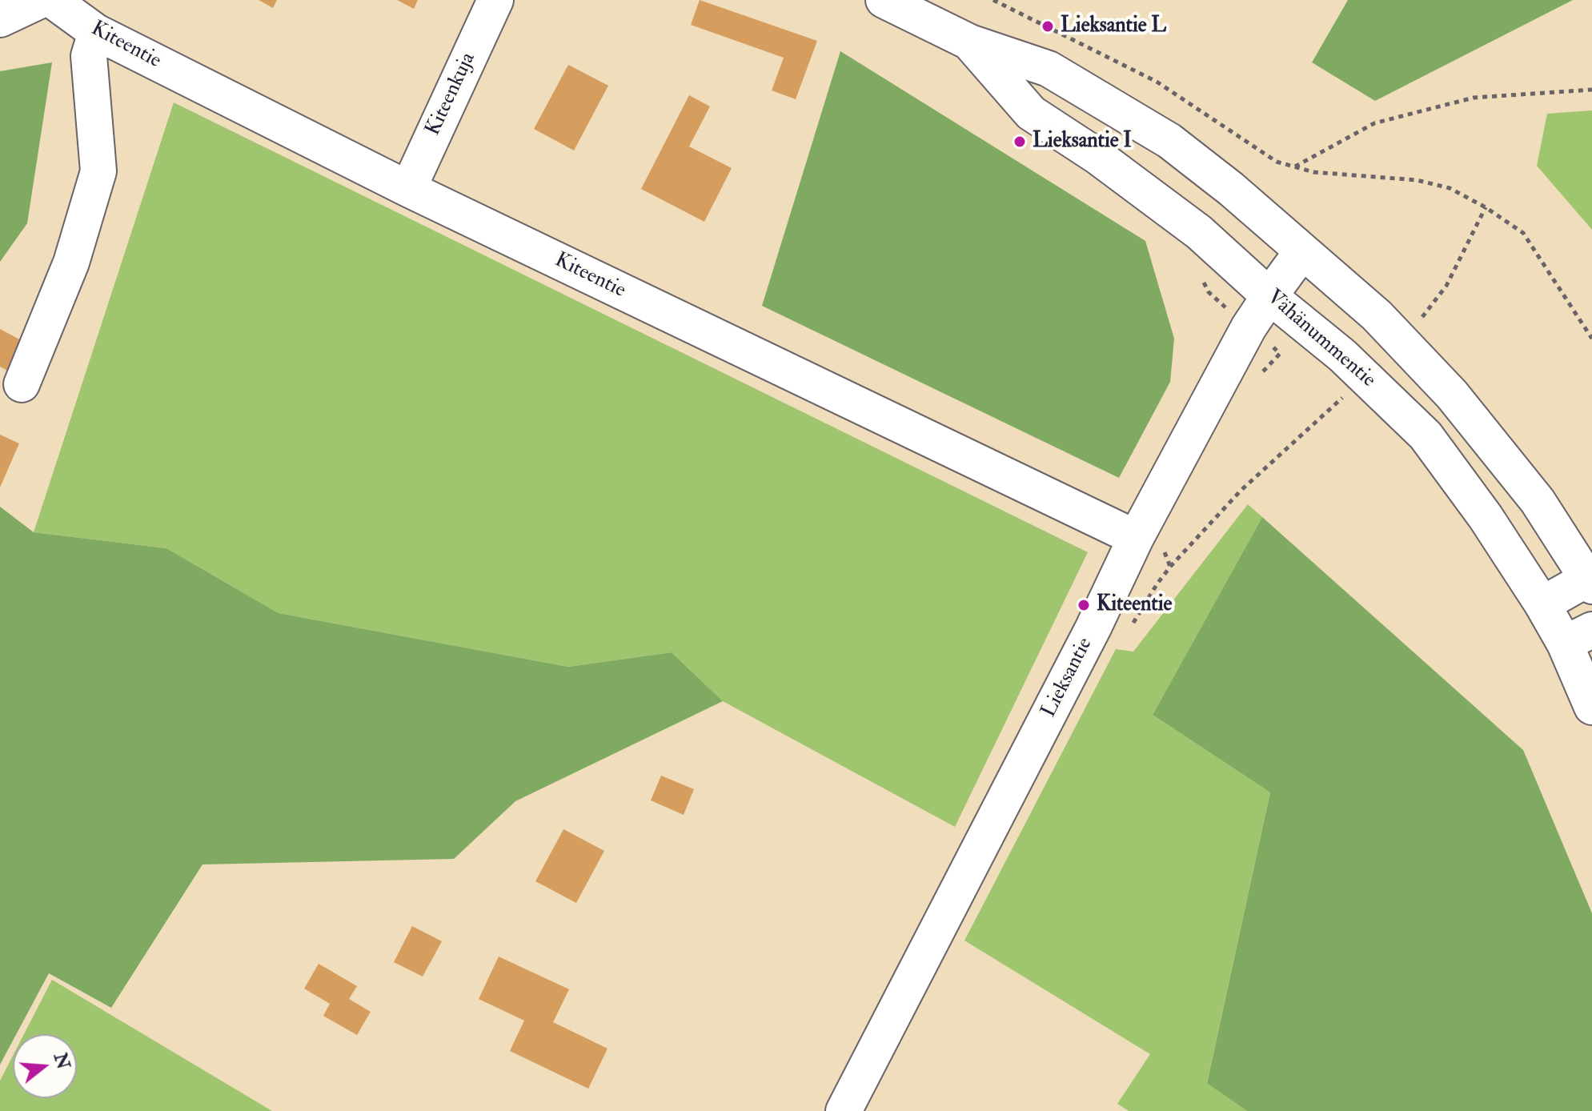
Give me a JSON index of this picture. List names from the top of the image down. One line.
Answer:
{"streets":{"street":["Kiteentie","Kiteenkuja","Vähänummentie","Lieksantie"]},"crossings":[["Kiteentie","Kiteenkuja"],["Kiteentie","Lieksantie"],["Vähänummentie","Lieksantie"]],"places":["Lieksantie L","Lieksantie I","Kiteentie"],"north":"right"}
